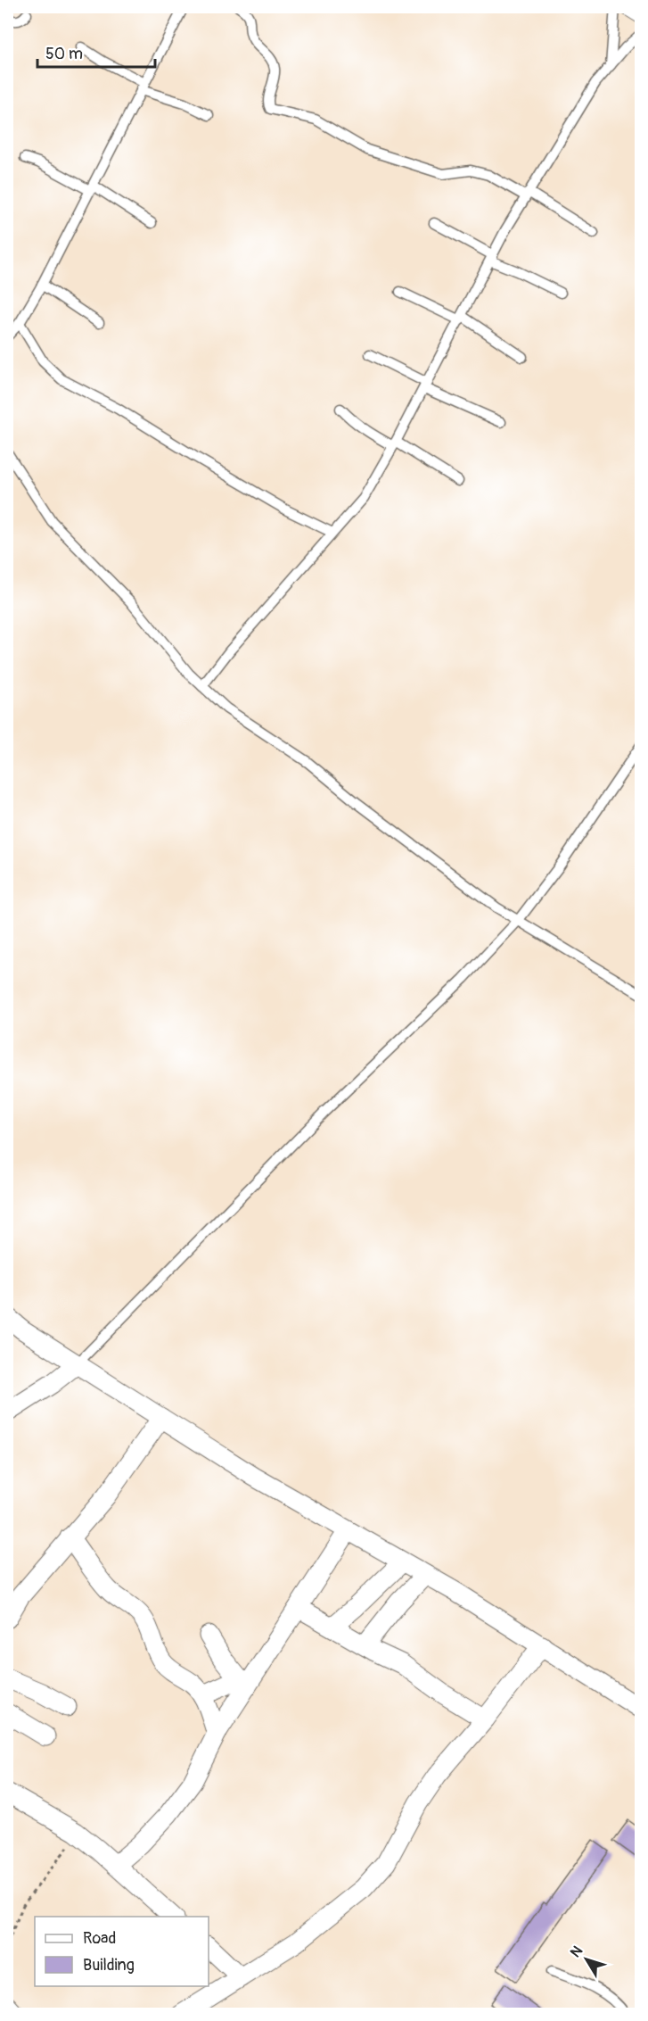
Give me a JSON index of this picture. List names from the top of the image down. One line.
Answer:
{"legend":["Road","Building"],"scale_bar":"50 m","north":"top left"}
